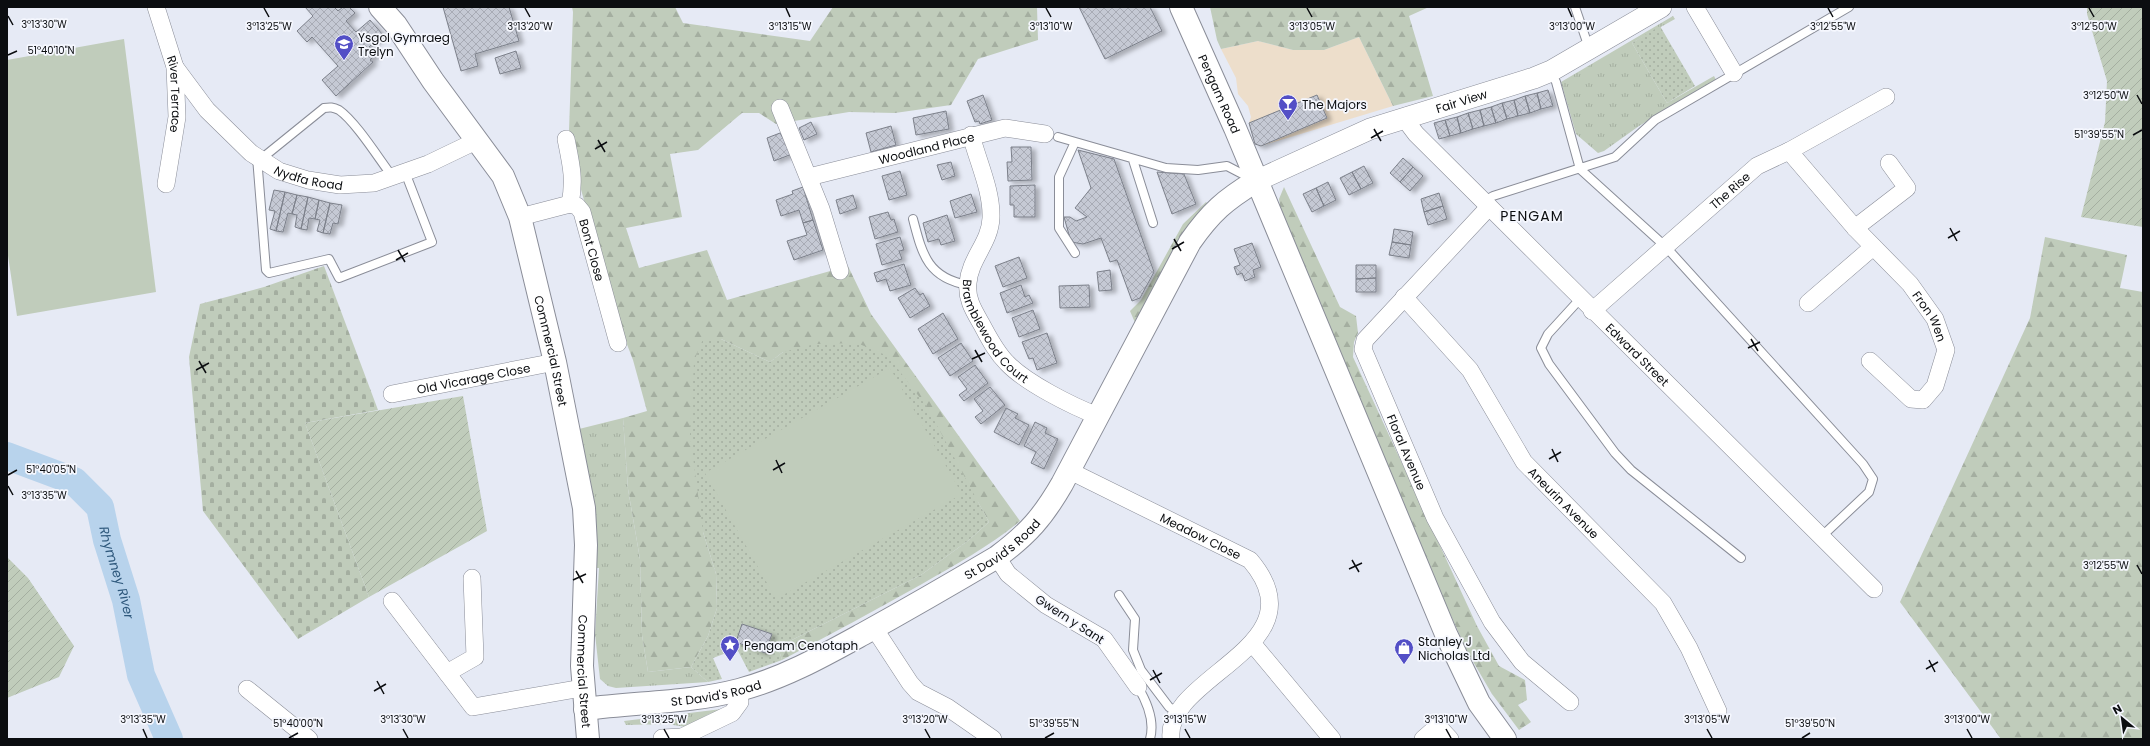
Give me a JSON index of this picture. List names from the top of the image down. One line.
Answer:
{"streets":{"main road":["Pengam Road","Commercial Street","St David's Road"],"street":["River Terrace","Fair View","Woodland Place","Nydfa Road","The Rise","Bont Close","Fron Wen","Bramblewood Court","Edward Street","Old Vicarage Close","Floral Avenue","Aneurin Avenue","Meadow Close","Gwern y Sant"]},"crossings":[["Pengam Road","Fair View"],["Pengam Road","Woodland Place"],["Pengam Road","St David's Road"],["River Terrace","Nydfa Road"],["Fair View","Woodland Place"],["Fair View","Edward Street"],["Fair View","St David's Road"],["Woodland Place","Bramblewood Court"],["Woodland Place","St David's Road"],["Nydfa Road","Commercial Street"],["The Rise","Fron Wen"],["The Rise","Edward Street"],["Bramblewood Court","St David's Road"],["Commercial Street","Old Vicarage Close"],["Commercial Street","St David's Road"],["Edward Street","Floral Avenue"],["Floral Avenue","Aneurin Avenue"],["Meadow Close","St David's Road"],["St David's Road","Gwern y Sant"]],"districts":["PENGAM"],"water":["Rhymney River"],"places":{"school or university":["Ysgol Gymraeg Trelyn"],"bar":["The Majors"],"place":["Pengam Cenotaph"],"shop":["Stanley J Nicholas Ltd"]},"north":"top left","coordinates":["3°13'30\"W","3°12'50\"W","3°13'25\"W","3°13'20\"W","3°13'15\"W","3°13'10\"W","3°13'05\"W","3°13'00\"W","3°12'55\"W","51°40'10\"N","51°39'55\"N","51°40'05\"N","3°13'35\"W","51°40'00\"N","51°39'50\"N"]}
